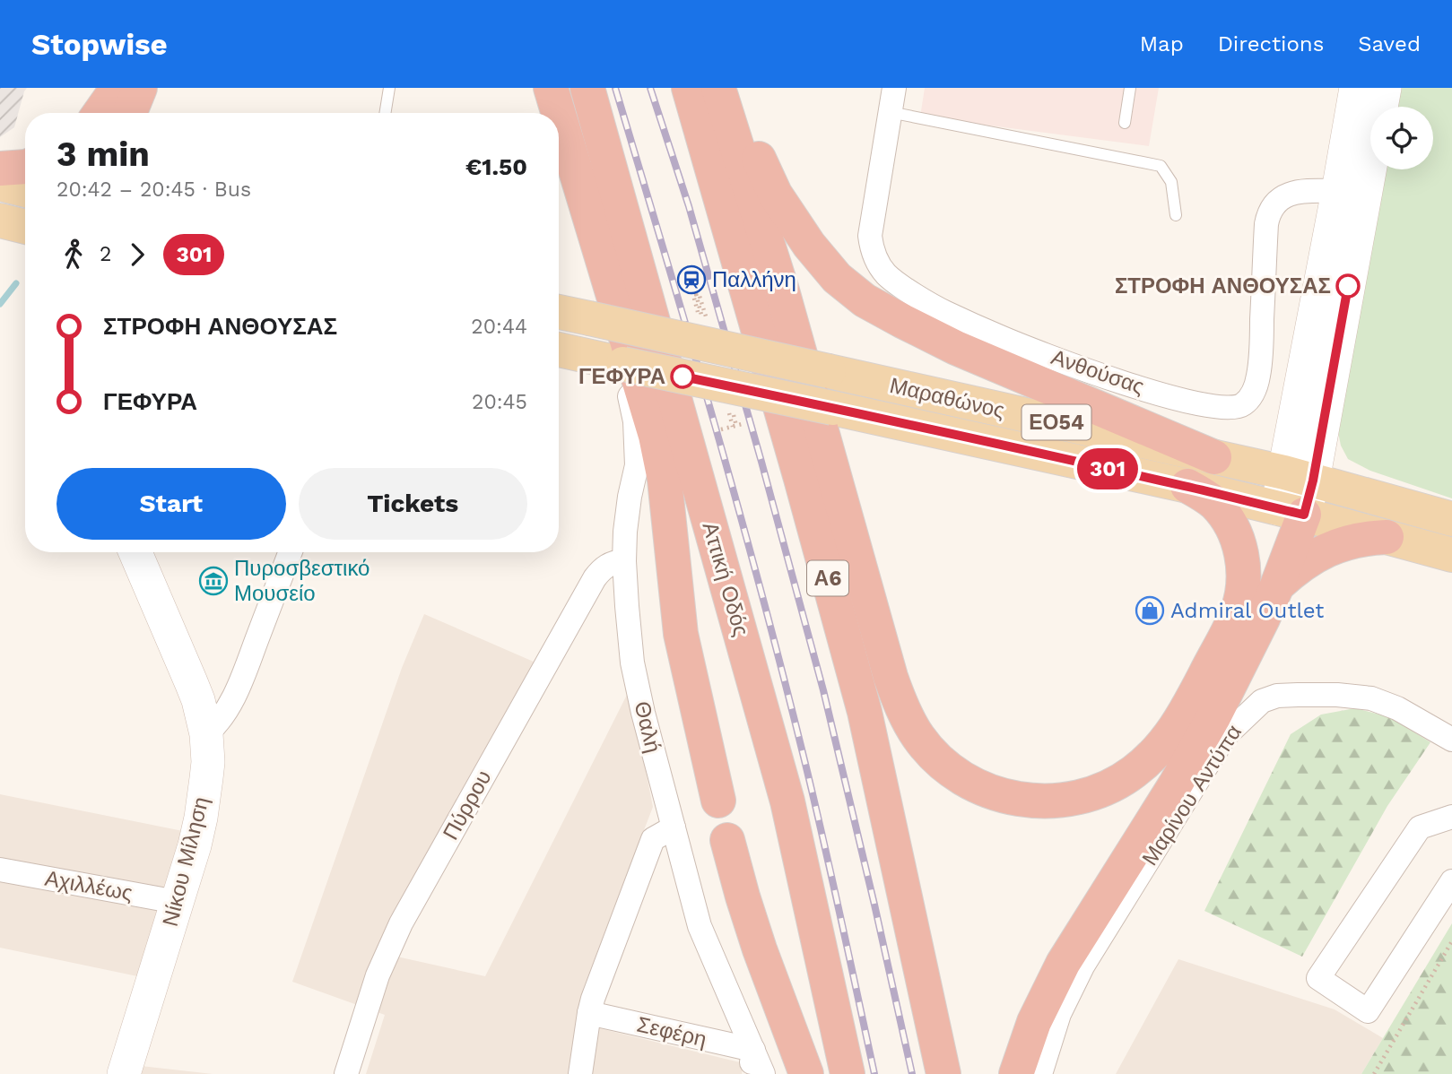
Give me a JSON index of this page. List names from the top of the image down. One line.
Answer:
{"streets":{"highway":["Α6","Αττική Οδός"],"main road":["Μαραθώνος","ΕΟ54"],"street":["Ανθούσας","Θαλή","Μαρίνου Αντύπα","Πύρρου","Νίκου Μίληση","Αχιλλέως","Σεφέρη"]},"crossings":[["Μαραθώνος","Θαλή"],["Θαλή","Πύρρου"],["Θαλή","Σεφέρη"],["Νίκου Μίληση","Αχιλλέως"]],"places":{"station":["Παλλήνη"],"other":["ΣΤΡΟΦΗ ΑΝΘΟΥΣΑΣ","ΓΕΦΥΡΑ"],"museum":["Πυροσβεστικό Μουσείο"],"shop":["Admiral Outlet"]},"lines":["bus line 301"],"page":{"header":"Stopwise","nav":["Map","Directions","Saved"],"on_map":"301","heading":["3 min","20:42 – 20:45 · Bus","€1.50"],"legs":["2","301"],"list":[{"name":"ΣΤΡΟΦΗ ΑΝΘΟΥΣΑΣ","value":"20:44"},{"name":"ΓΕΦΥΡΑ","value":"20:45"}],"buttons":["Start","Tickets"]}}
